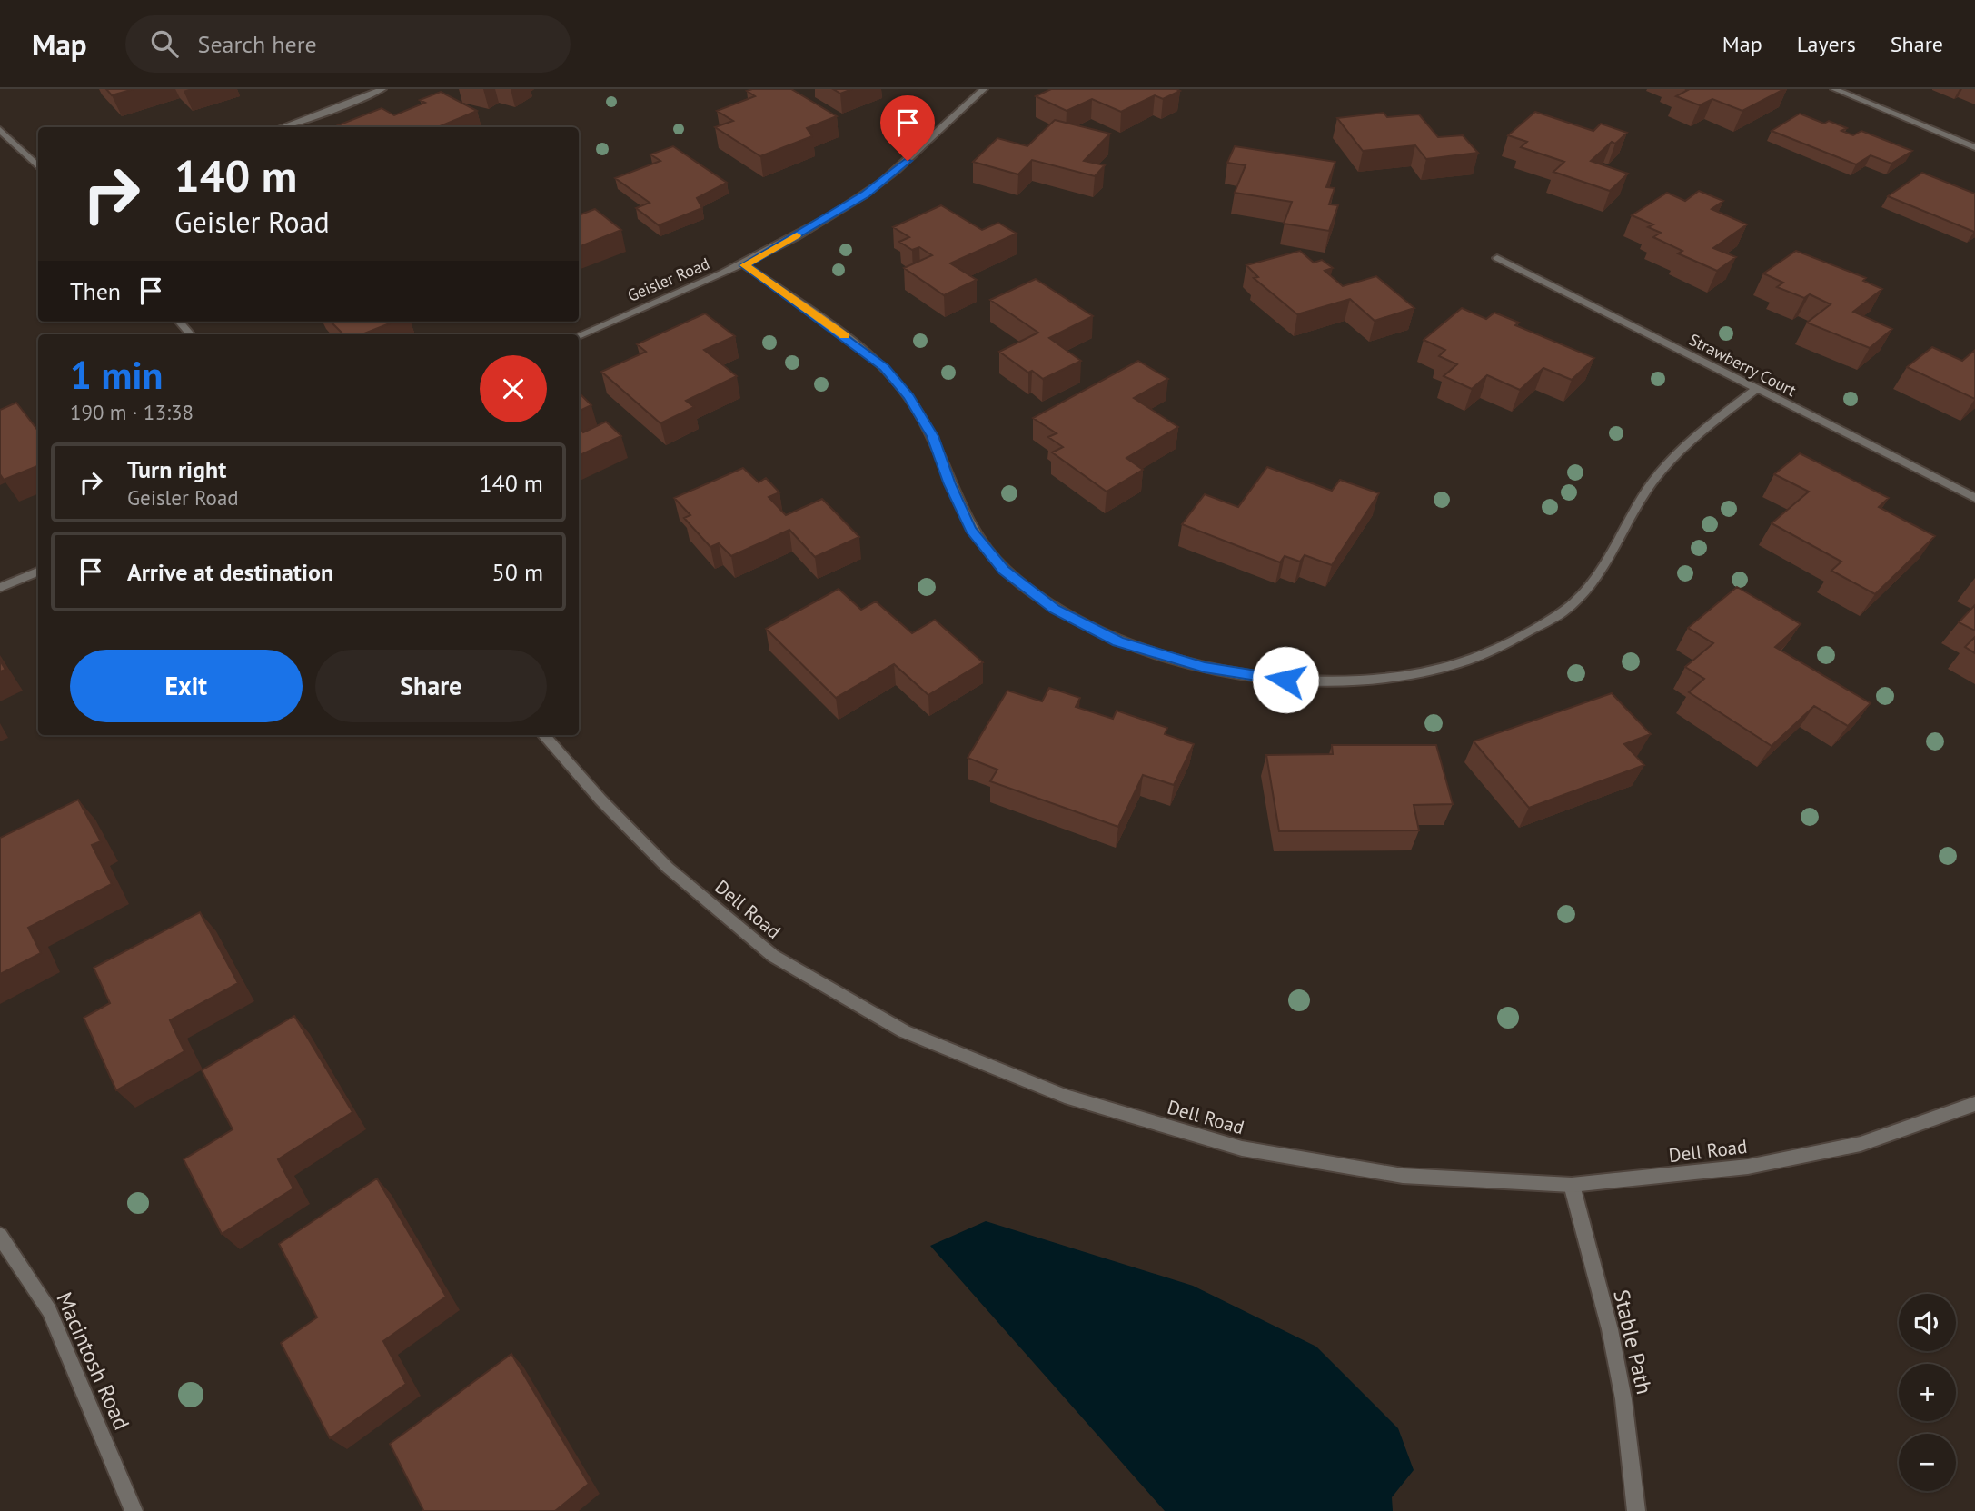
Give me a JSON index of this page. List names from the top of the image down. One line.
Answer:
{"streets":{"street":["Geisler Road","Strawberry Court","Dell Road","Stable Path","Macintosh Road"]},"crossings":[["Dell Road","Stable Path"]],"page":{"header":"Map","search":"Search here","nav":["Map","Layers","Share"],"turn":["140 m","Geisler Road"],"then":"Then","heading":["1 min","190 m · 13:38"],"list":[{"name":"Turn right","note":"Geisler Road","value":"140 m"},{"name":"Arrive at destination","value":"50 m"}],"buttons":["Exit","Share"],"map_buttons":["+","−"]}}
